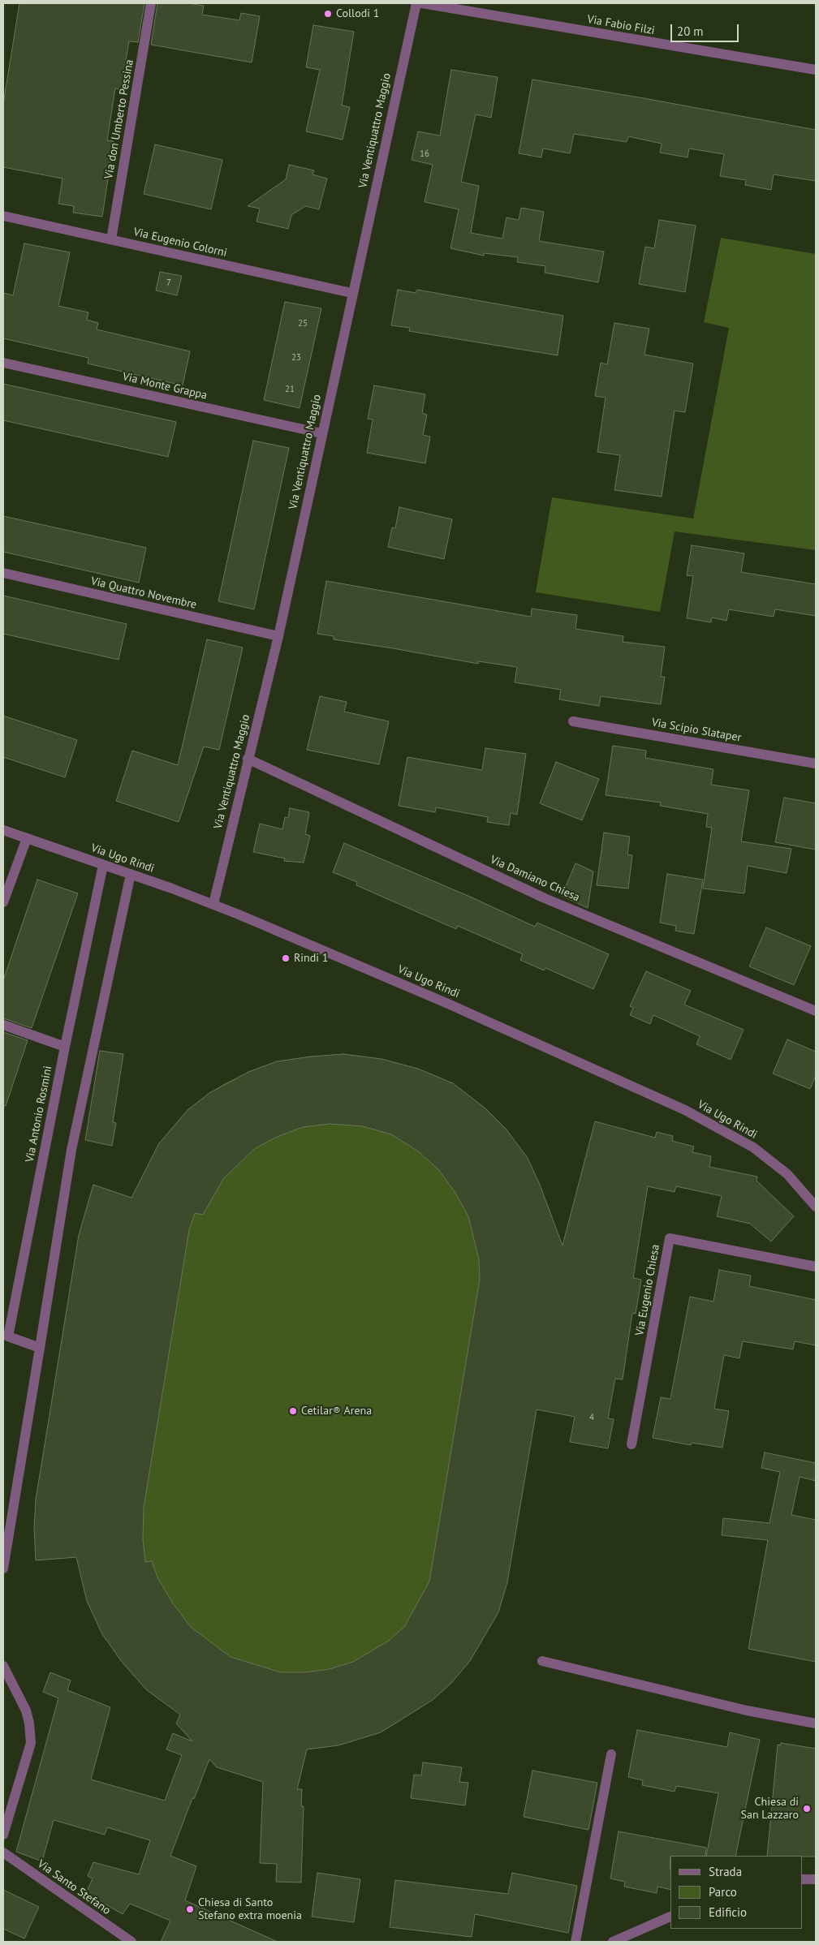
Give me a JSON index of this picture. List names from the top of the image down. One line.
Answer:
{"streets":{"street":["Via Fabio Filzi","Via don Umberto Pessina","Via Ventiquattro Maggio","Via Eugenio Colorni","Via Monte Grappa","Via Quattro Novembre","Via Scipio Slataper","Via Ugo Rindi","Via Damiano Chiesa","Via Antonio Rosmini","Via Eugenio Chiesa","Via Santo Stefano"]},"crossings":[["Via don Umberto Pessina","Via Eugenio Colorni"],["Via Ventiquattro Maggio","Via Eugenio Colorni"],["Via Ventiquattro Maggio","Via Monte Grappa"],["Via Ventiquattro Maggio","Via Quattro Novembre"],["Via Ventiquattro Maggio","Via Ugo Rindi"],["Via Ventiquattro Maggio","Via Damiano Chiesa"],["Via Ugo Rindi","Via Antonio Rosmini"]],"places":["Collodi 1","Rindi 1","Cetilar® Arena","Chiesa di San Lazzaro","Chiesa di Santo Stefano extra moenia"],"house_numbers":["16","7","25","23","21","4"],"legend":["Strada","Parco","Edificio"],"scale_bar":"20 m"}
